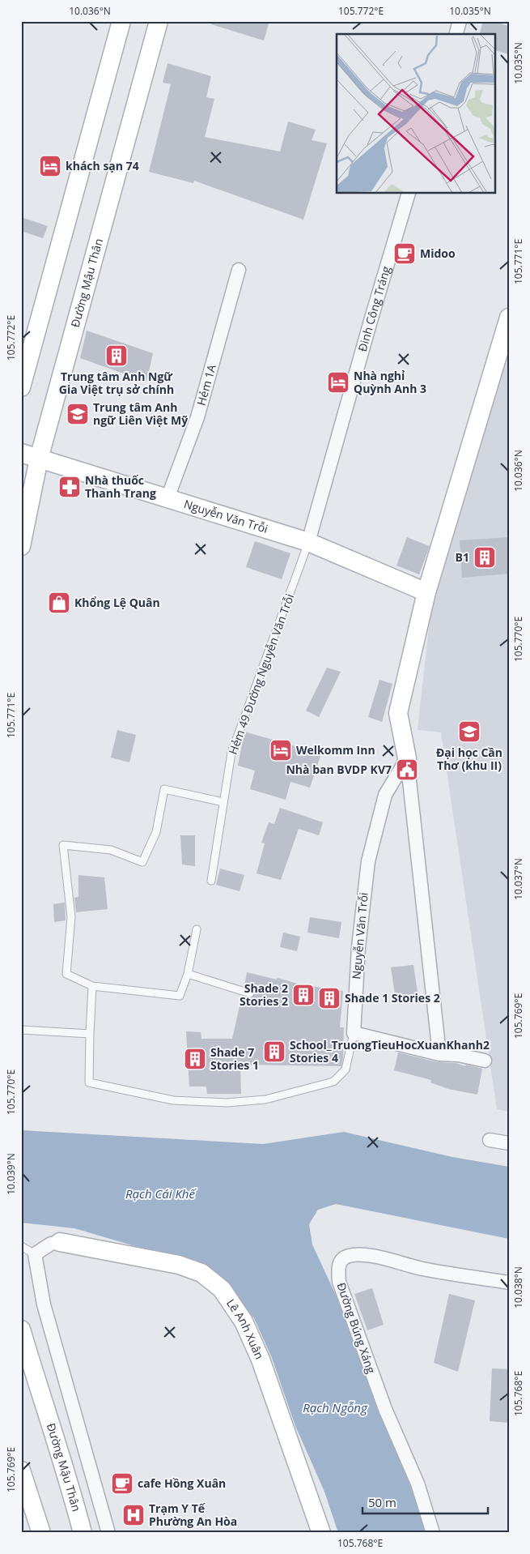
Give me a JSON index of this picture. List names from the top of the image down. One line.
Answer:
{"streets":{"street":["Đường Mậu Thân","Đinh Công Tráng","Hẻm 1A","Nguyễn Văn Trỗi","Đường Búng Xáng","Lê Anh Xuân"],"lane":["Hẻm 49 Đường Nguyễn Văn Trỗi"]},"crossings":[["Đường Mậu Thân","Nguyễn Văn Trỗi"],["Đinh Công Tráng","Nguyễn Văn Trỗi"],["Đinh Công Tráng","Hẻm 49 Đường Nguyễn Văn Trỗi"],["Hẻm 1A","Nguyễn Văn Trỗi"],["Nguyễn Văn Trỗi","Hẻm 49 Đường Nguyễn Văn Trỗi"]],"water":["Rạch Cái Khế","Rạch Ngỗng"],"places":{"hotel":["khách sạn 74","Nhà nghỉ Quỳnh Anh 3","Welkomm Inn"],"cafe":["Midoo","cafe Hồng Xuân"],"building":["Trung tâm Anh Ngữ Gia Việt trụ sở chính","B1","Shade 2 Stories 2","Shade 1 Stories 2","School_TruongTieuHocXuanKhanh2 Stories 4","Shade 7 Stories 1"],"school or university":["Trung tâm Anh ngữ Liên Việt Mỹ","Đại học Cần Thơ (khu II)"],"pharmacy":["Nhà thuốc Thanh Trang"],"shop":["Khổng Lệ Quân"],"public building":["Nhà ban BVDP KV7"],"hospital":["Trạm Y Tế Phường An Hòa"]},"scale_bar":"50 m","coordinates":["10.036°N","105.772°E","10.035°N","105.771°E","105.770°E","10.037°N","105.769°E","10.039°N","10.038°N","105.768°E"]}
